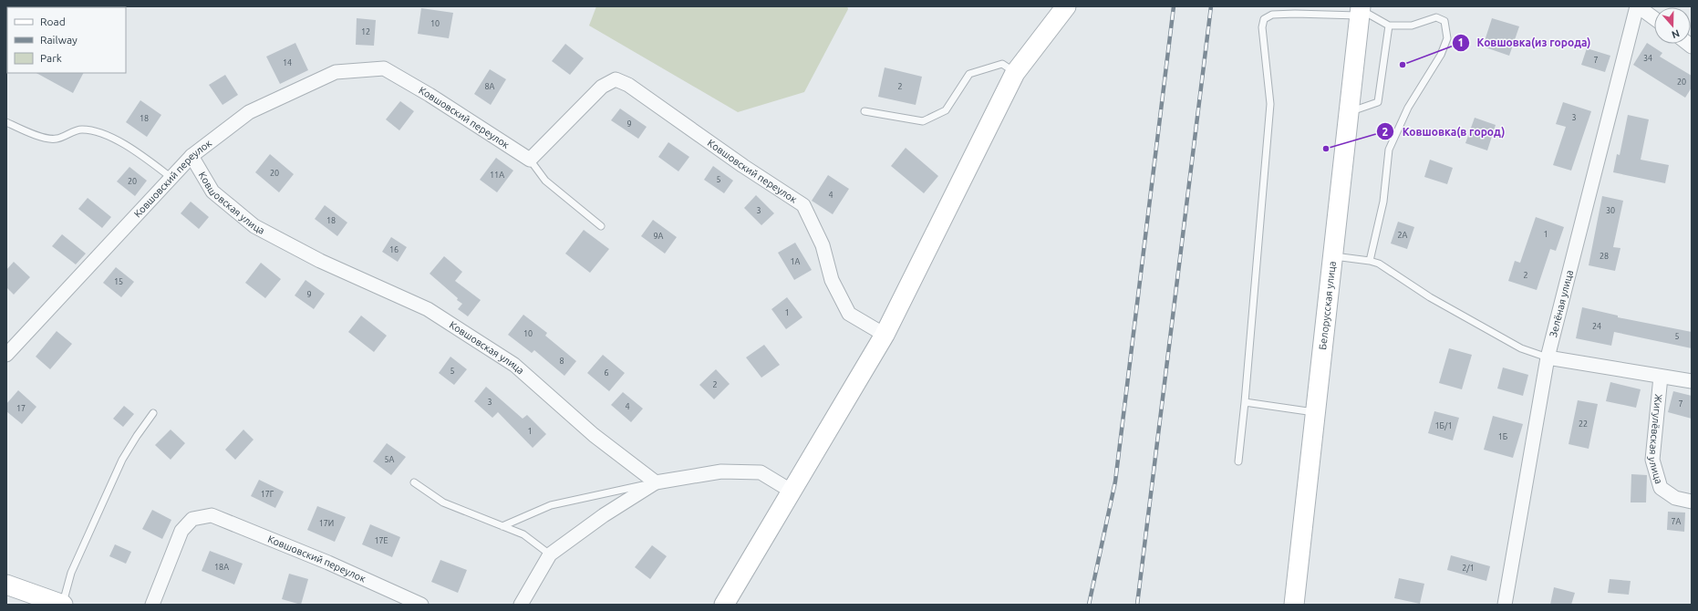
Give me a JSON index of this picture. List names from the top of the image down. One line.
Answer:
{"streets":{"street":["Ковшовский переулок","Ковшовская улица","Зелёная улица","Белорусская улица","Жигулёвская улица"]},"crossings":[["Ковшовский переулок","Ковшовская улица"]],"places":["Ковшовка(из города)","Ковшовка(в город)"],"house_numbers":["10","12","34","7","14","20","8А","2","3","18","9","20","11А","5","20","4","3","30","18","1","2А","9А","16","28","1А","2","15","9","1","24","10","5","8","5","6","2","3","7","4","17","22","1Б/1","1","1Б","5А","17Г","7А","17И","17Е","18А","2/1"],"legend":["Road","Railway","Park"],"north":"bottom"}
